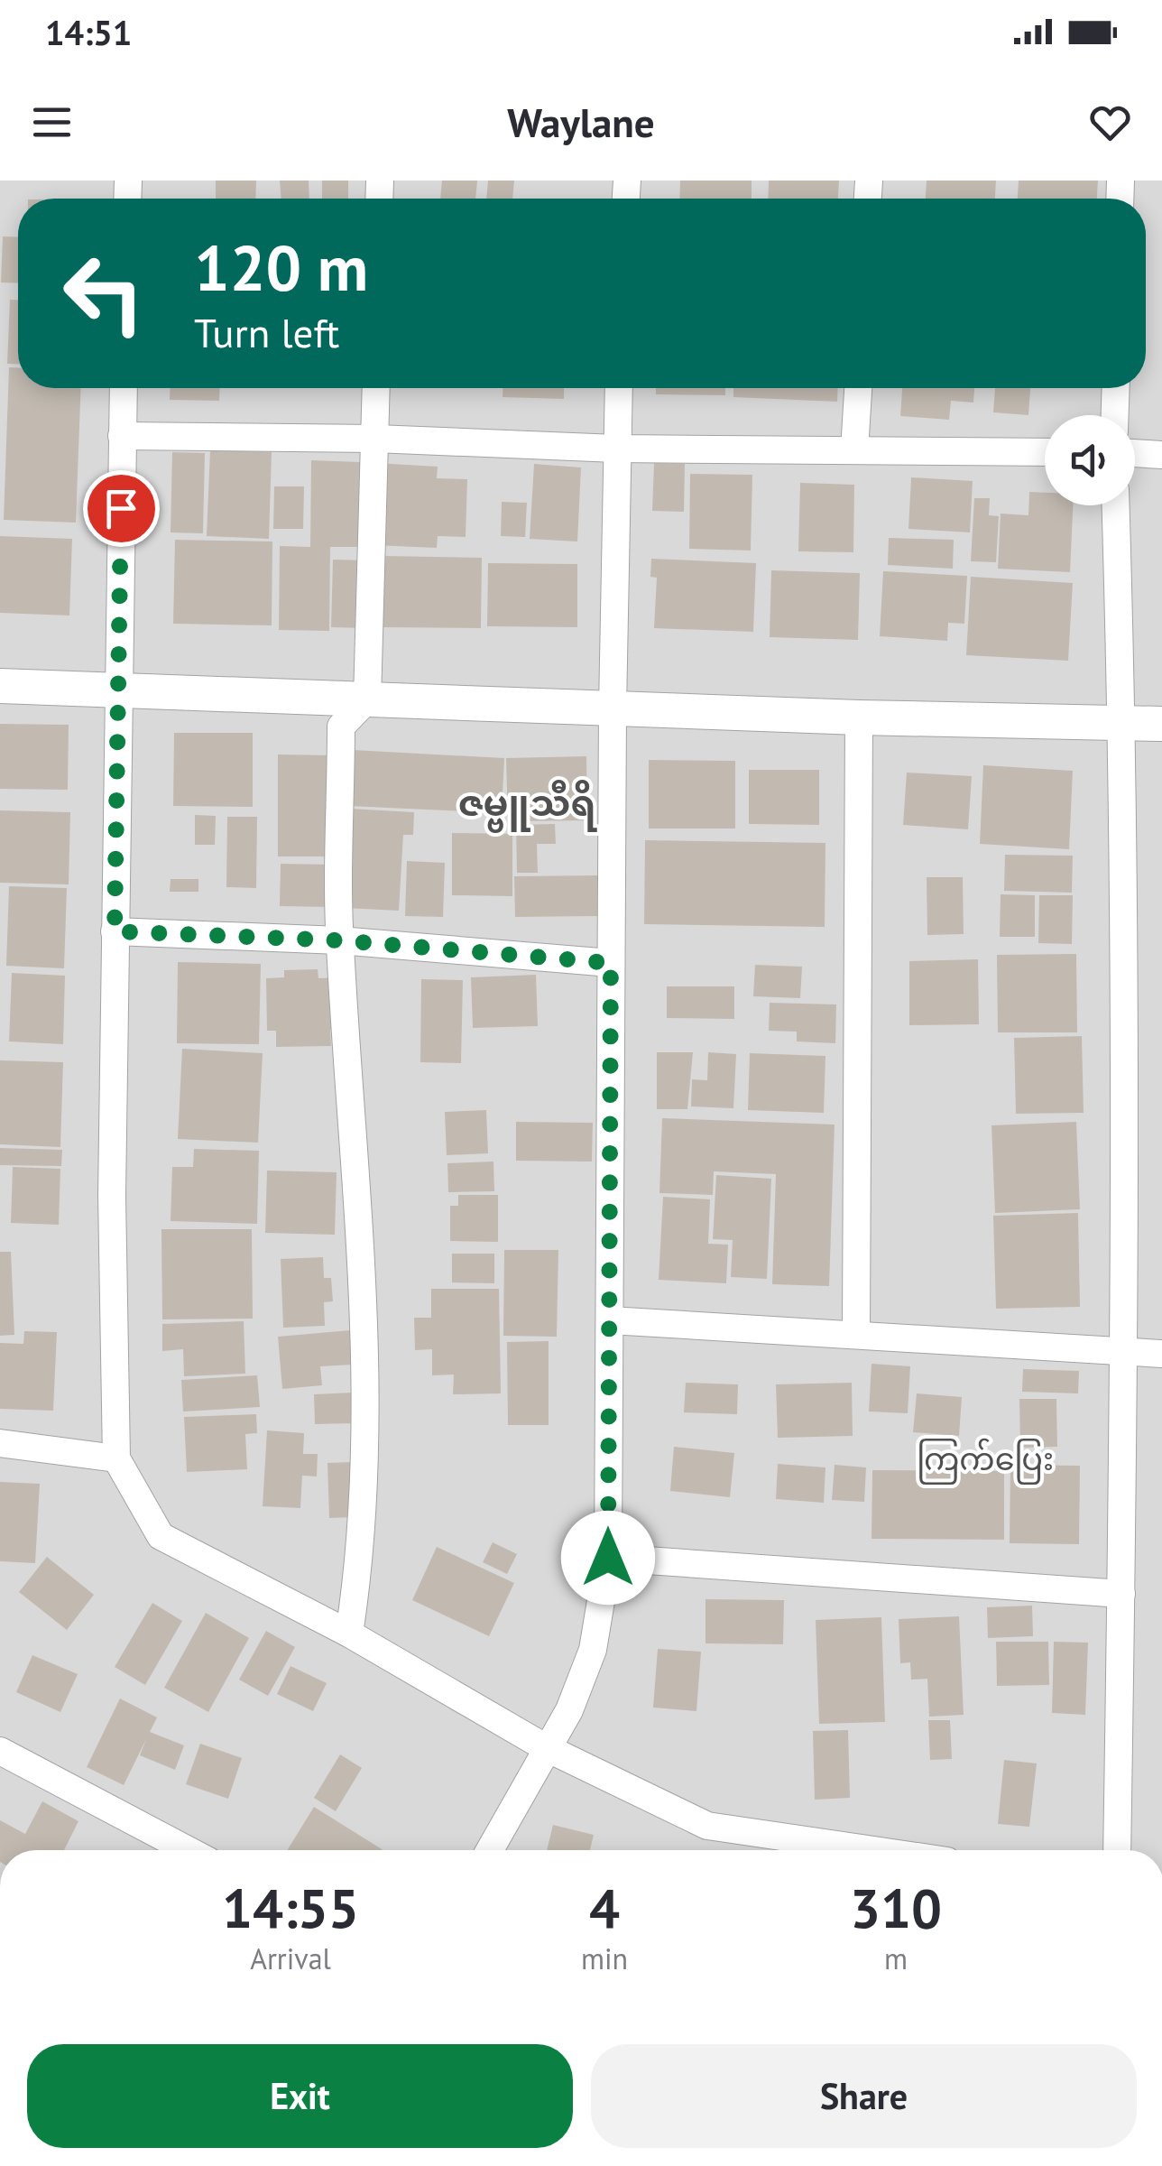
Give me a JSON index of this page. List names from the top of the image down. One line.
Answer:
{"districts":["ဇမ္ဗူသီရိ","ကြက်ပြေး"],"page":{"status":"14:51","header":"Waylane","turn":["120 m","Turn left"],"eta":["14:55","Arrival","4","min","310","m"],"buttons":["Exit","Share"]}}
